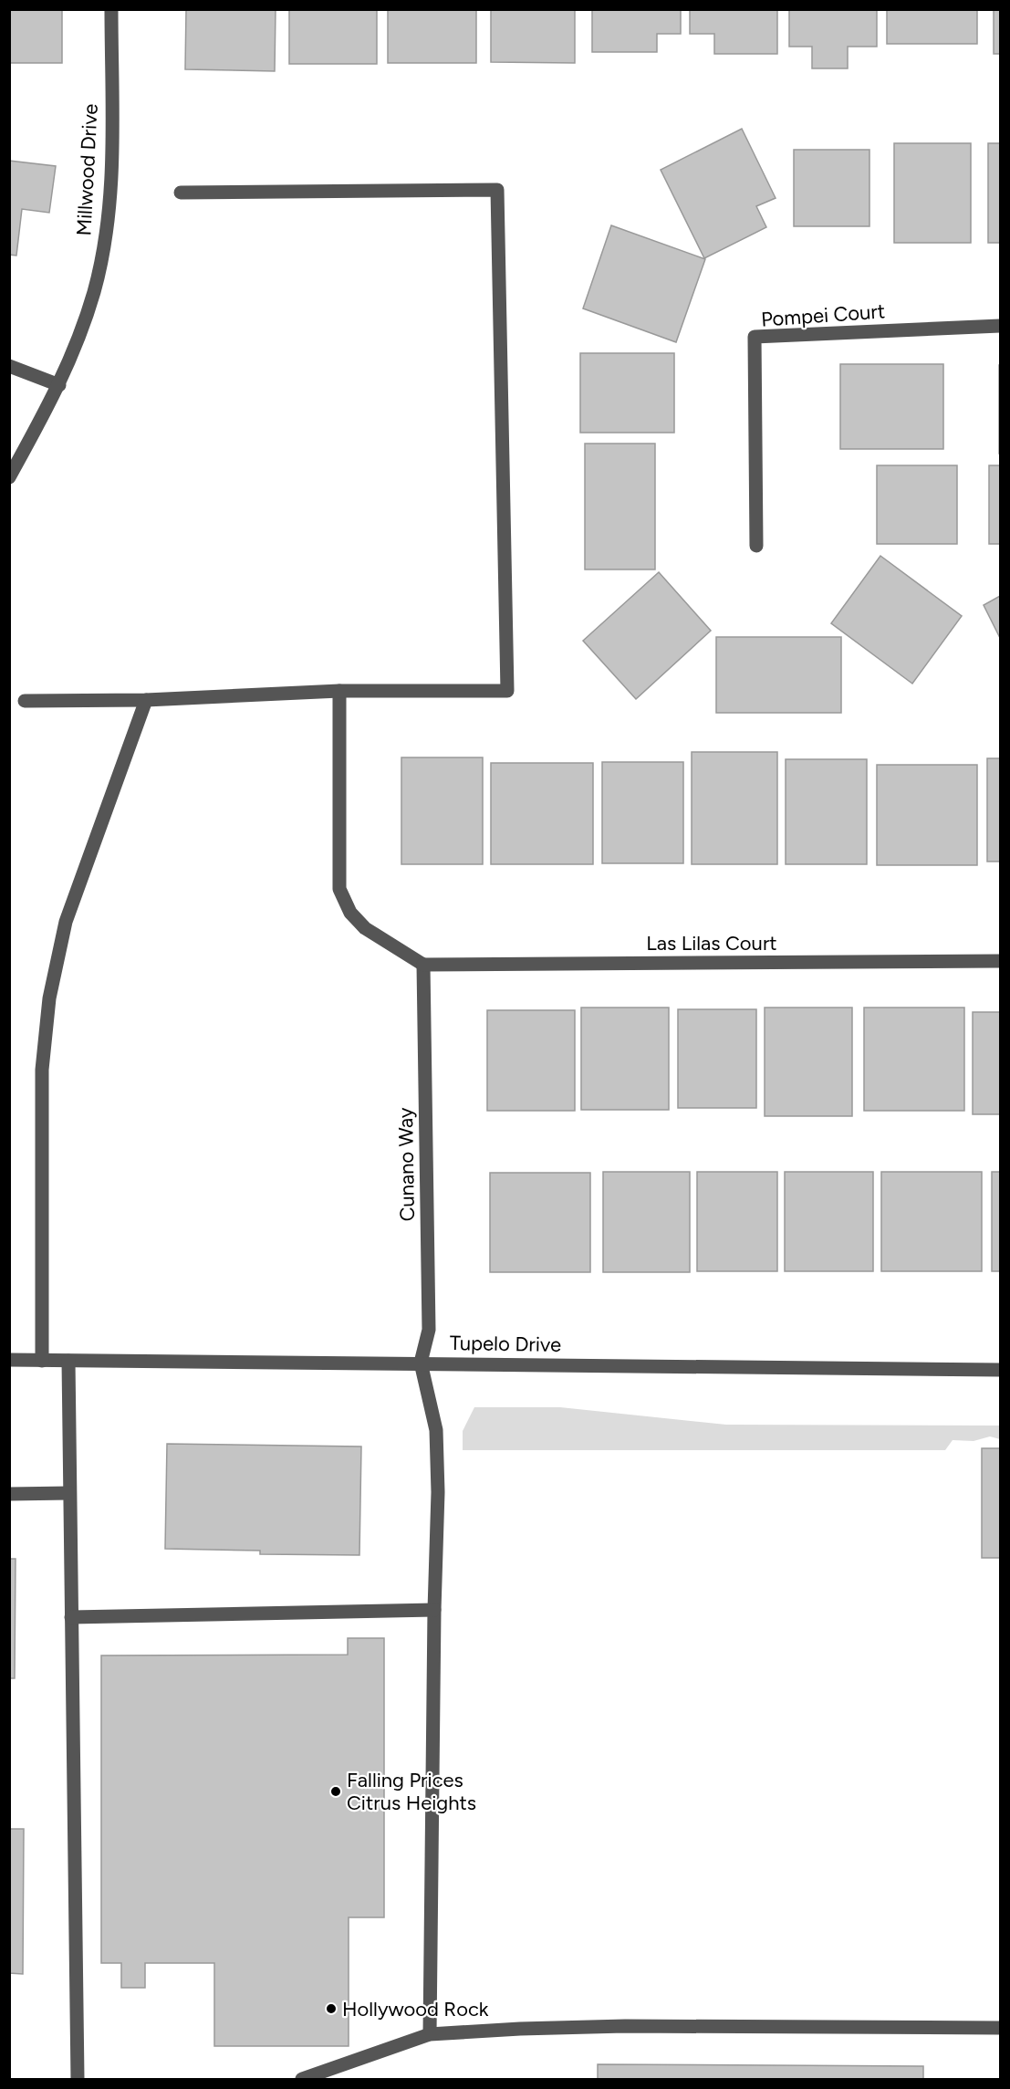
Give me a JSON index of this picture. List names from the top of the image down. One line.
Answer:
{"streets":{"street":["Millwood Drive","Pompei Court","Las Lilas Court","Cunano Way","Tupelo Drive"]},"crossings":[["Las Lilas Court","Cunano Way"],["Cunano Way","Tupelo Drive"]],"places":["Falling Prices Citrus Heights","Hollywood Rock"]}
